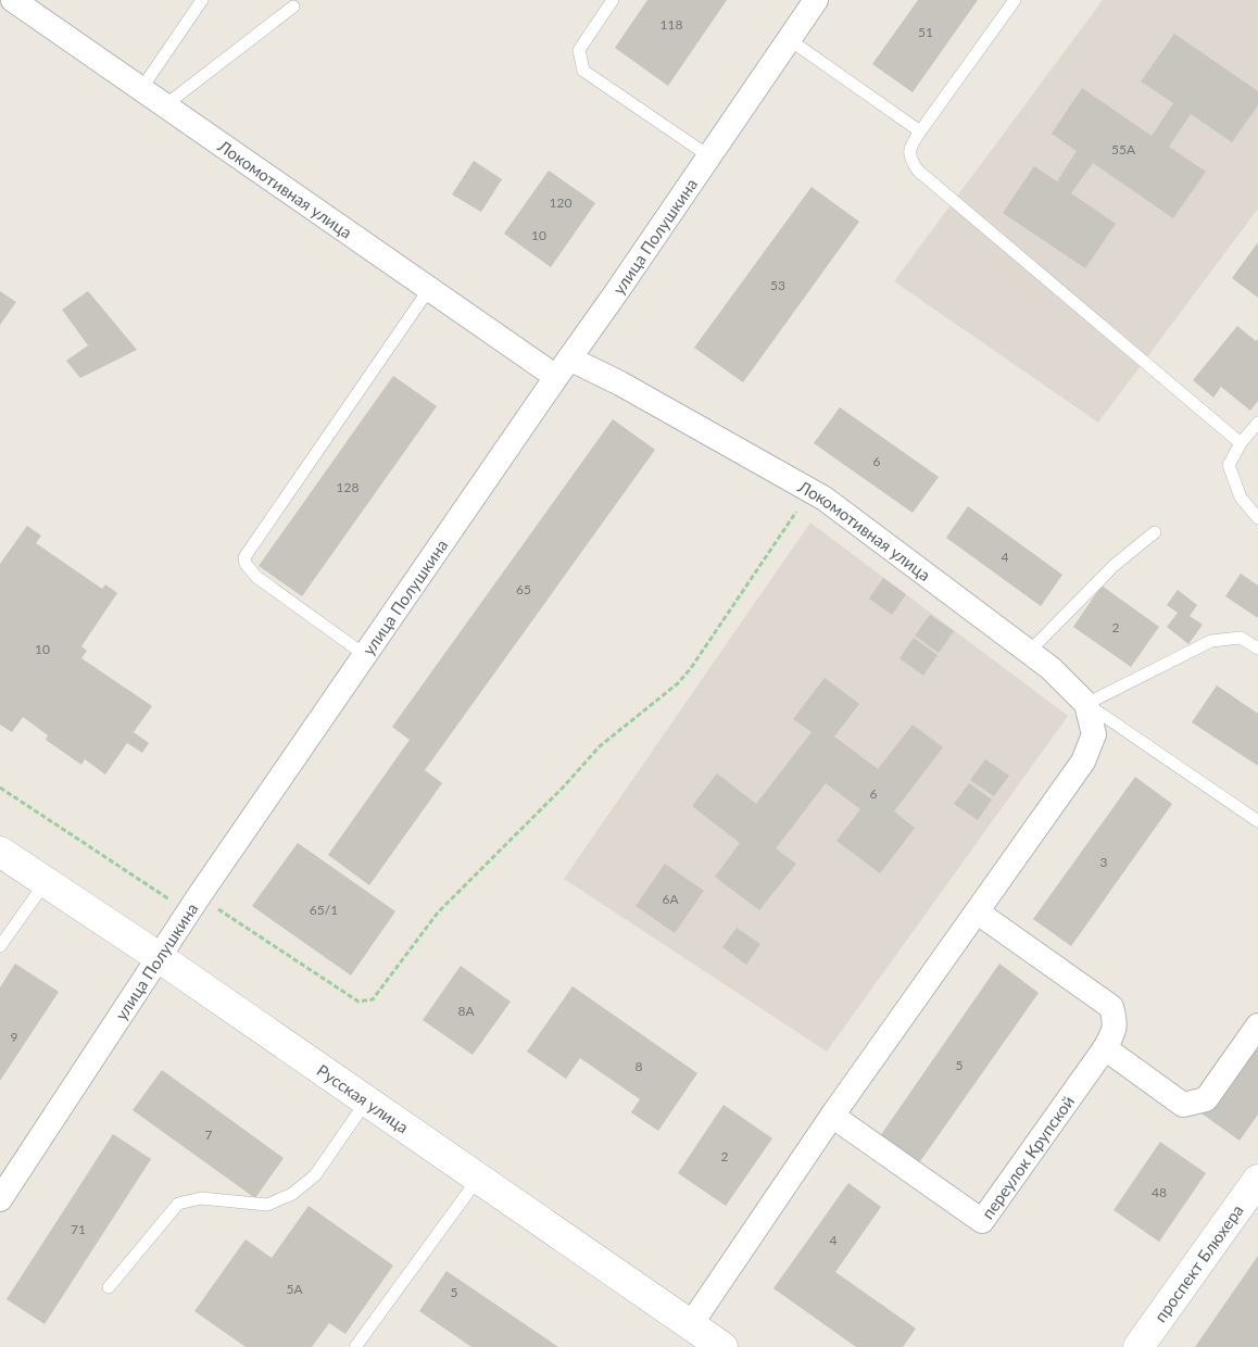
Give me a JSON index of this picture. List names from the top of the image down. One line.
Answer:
{"streets":{"street":["Локомотивная улица","улица Полушкина","Русская улица","переулок Крупской","проспект Блюхера"]},"crossings":[["Локомотивная улица","улица Полушкина"],["улица Полушкина","Русская улица"]],"house_numbers":["118","51","55А","120","10","53","6","128","4","65","2","10","6","3","6А","65/1","8А","9","5","8","7","2","48","71","4","5А","5"]}
